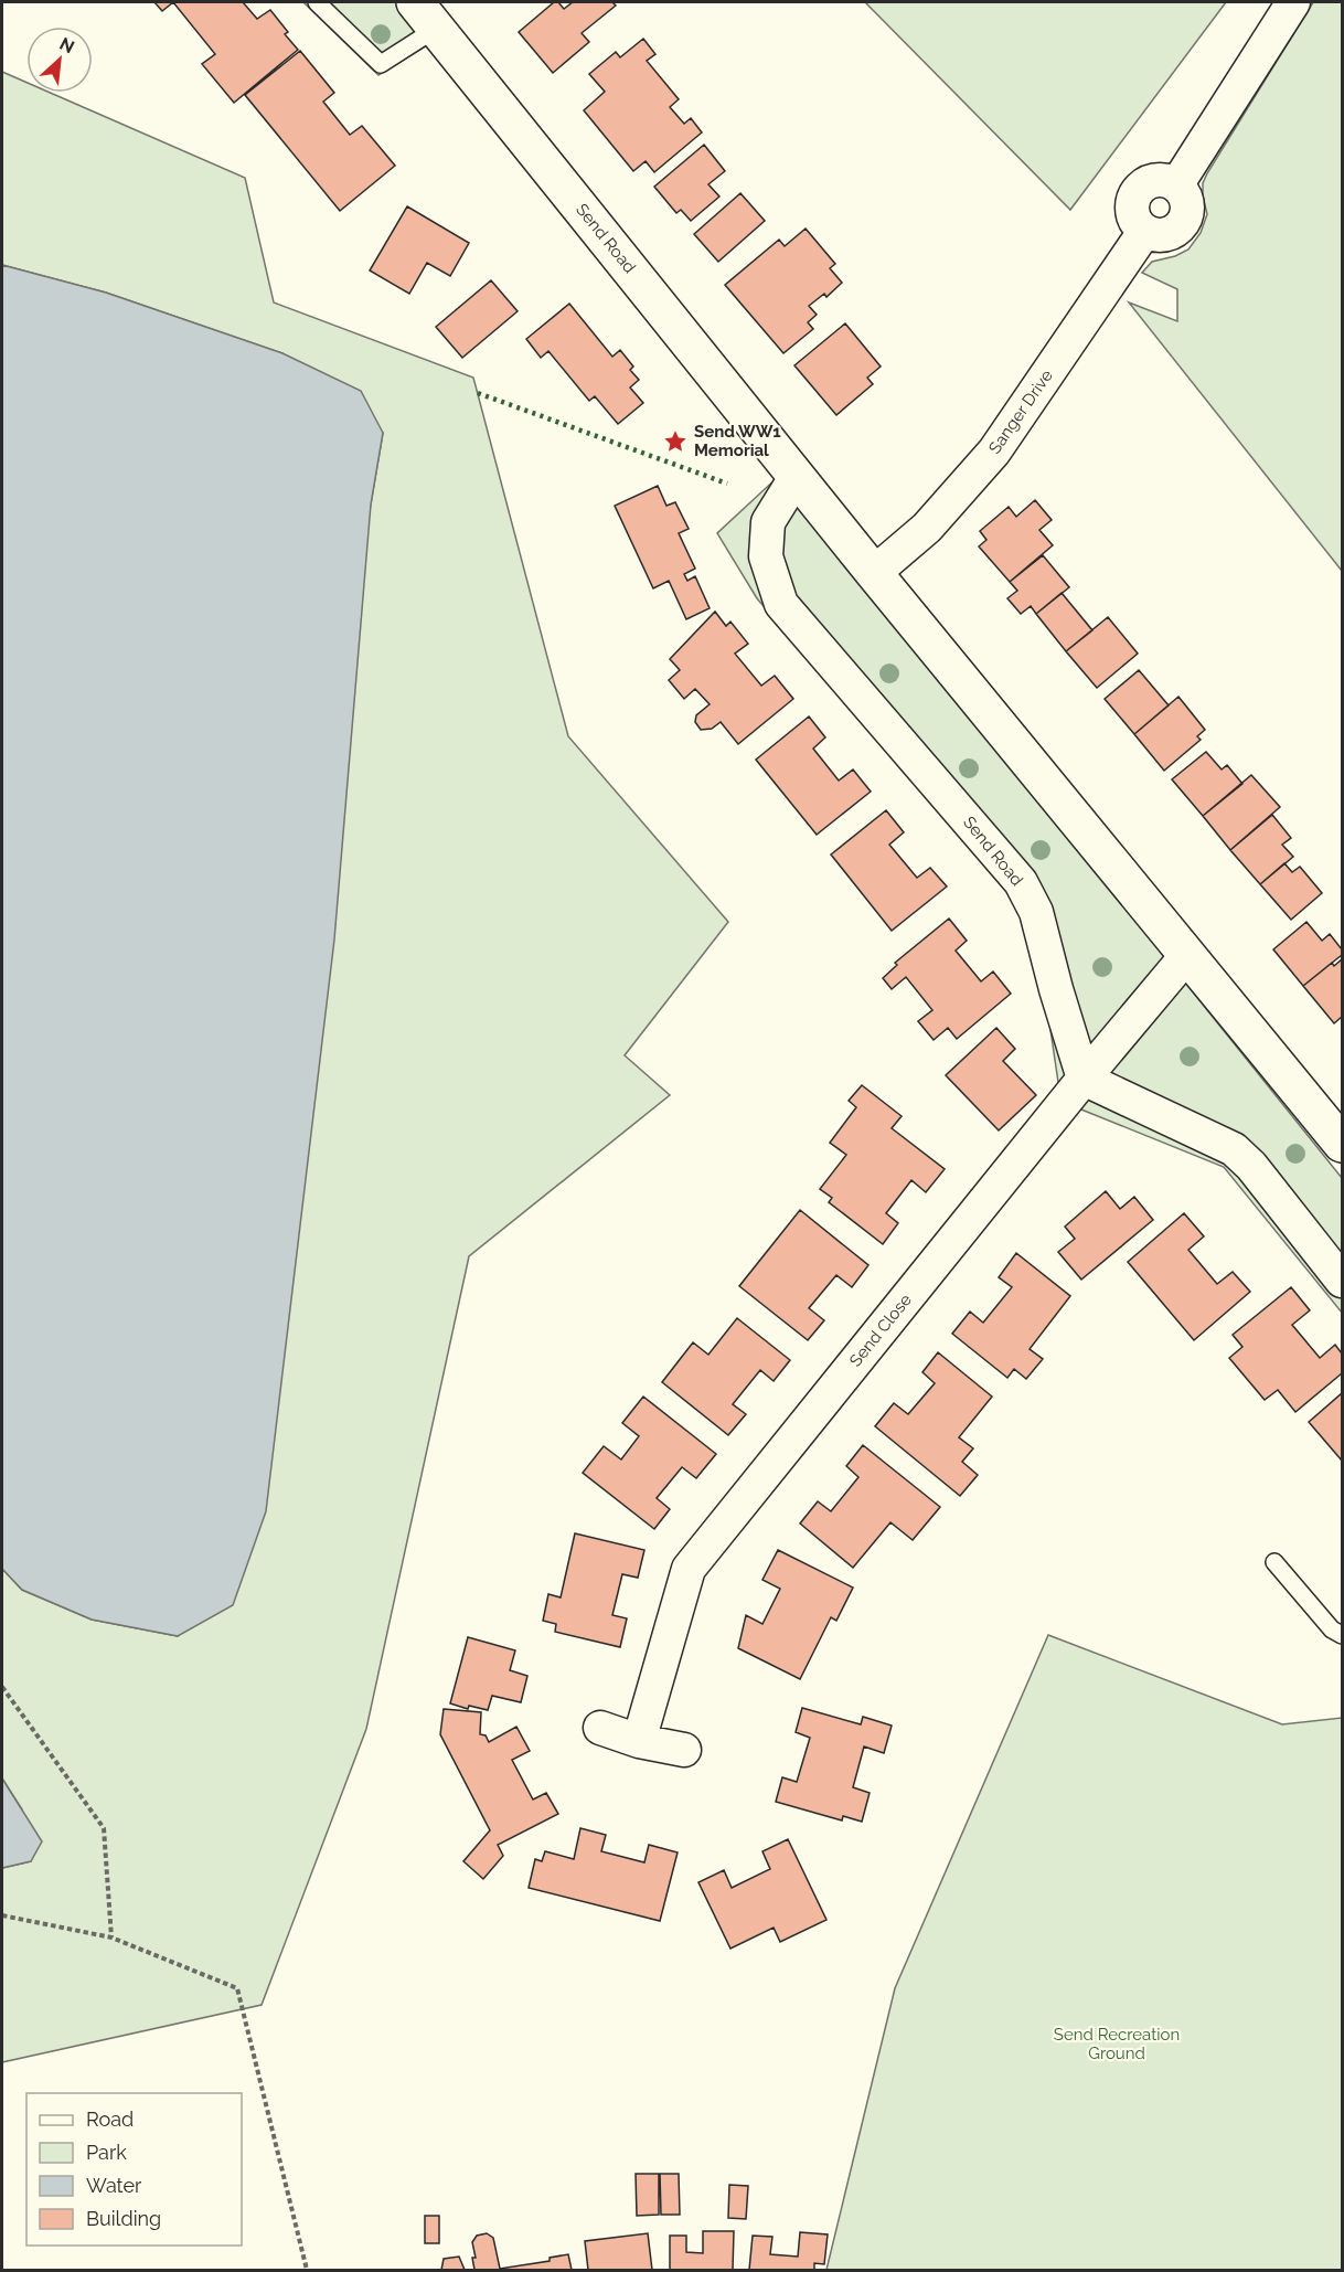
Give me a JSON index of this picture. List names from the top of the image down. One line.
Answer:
{"streets":{"main road":["Send Road"],"street":["Sanger Drive","Send Close"]},"crossings":[["Send Road","Sanger Drive"],["Send Road","Send Close"]],"parks":["Send Recreation Ground"],"places":{"place":["Send WW1 Memorial"]},"legend":["Road","Park","Water","Building"],"north":"top right"}
